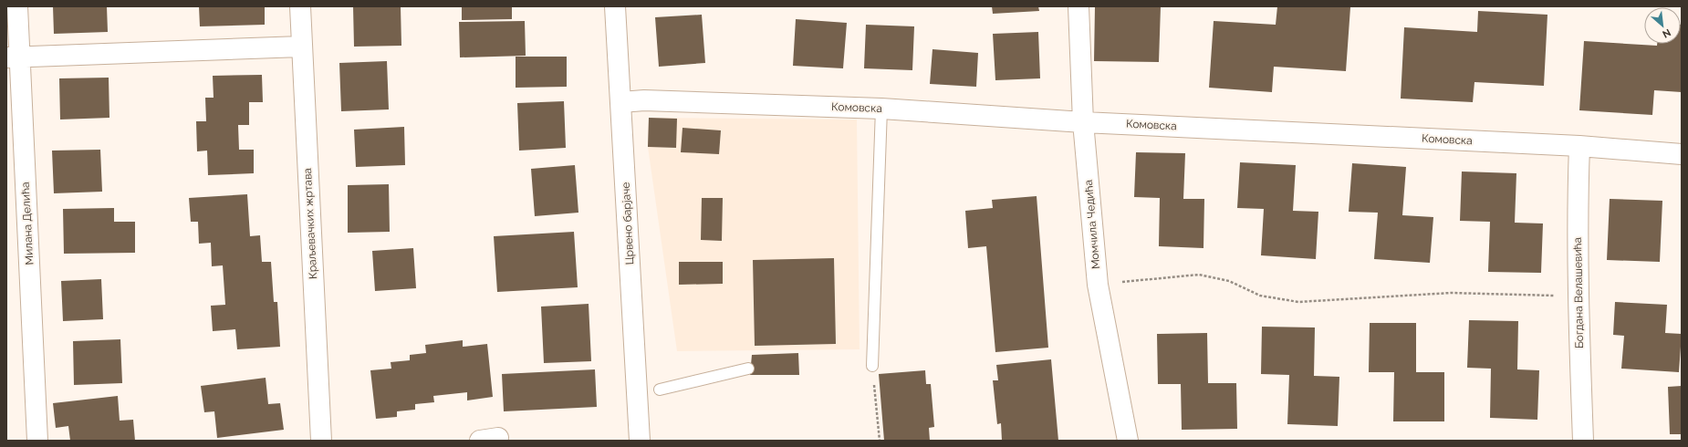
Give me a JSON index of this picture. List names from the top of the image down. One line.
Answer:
{"streets":{"street":["Комовска","Милана Делића","Краљевачких жртава","Црвено барјаче","Момчила Чедића","Богдана Велашевића"]},"crossings":[["Комовска","Црвено барјаче"],["Комовска","Момчила Чедића"],["Комовска","Богдана Велашевића"]],"north":"bottom right"}
